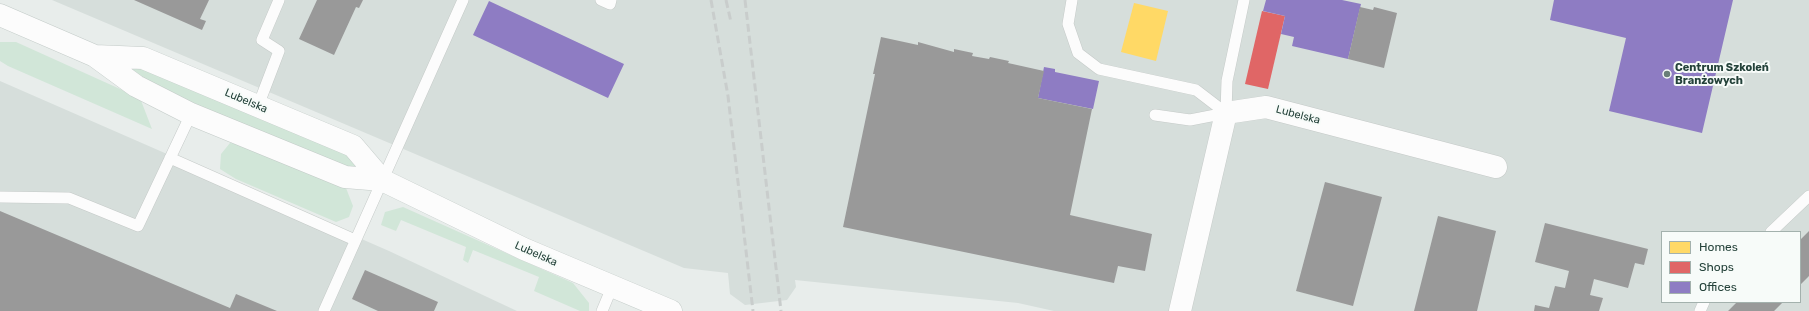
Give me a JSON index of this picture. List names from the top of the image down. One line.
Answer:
{"streets":{"street":["Lubelska"]},"places":["Centrum Szkoleń Branżowych"],"legend":["Homes","Shops","Offices"]}
